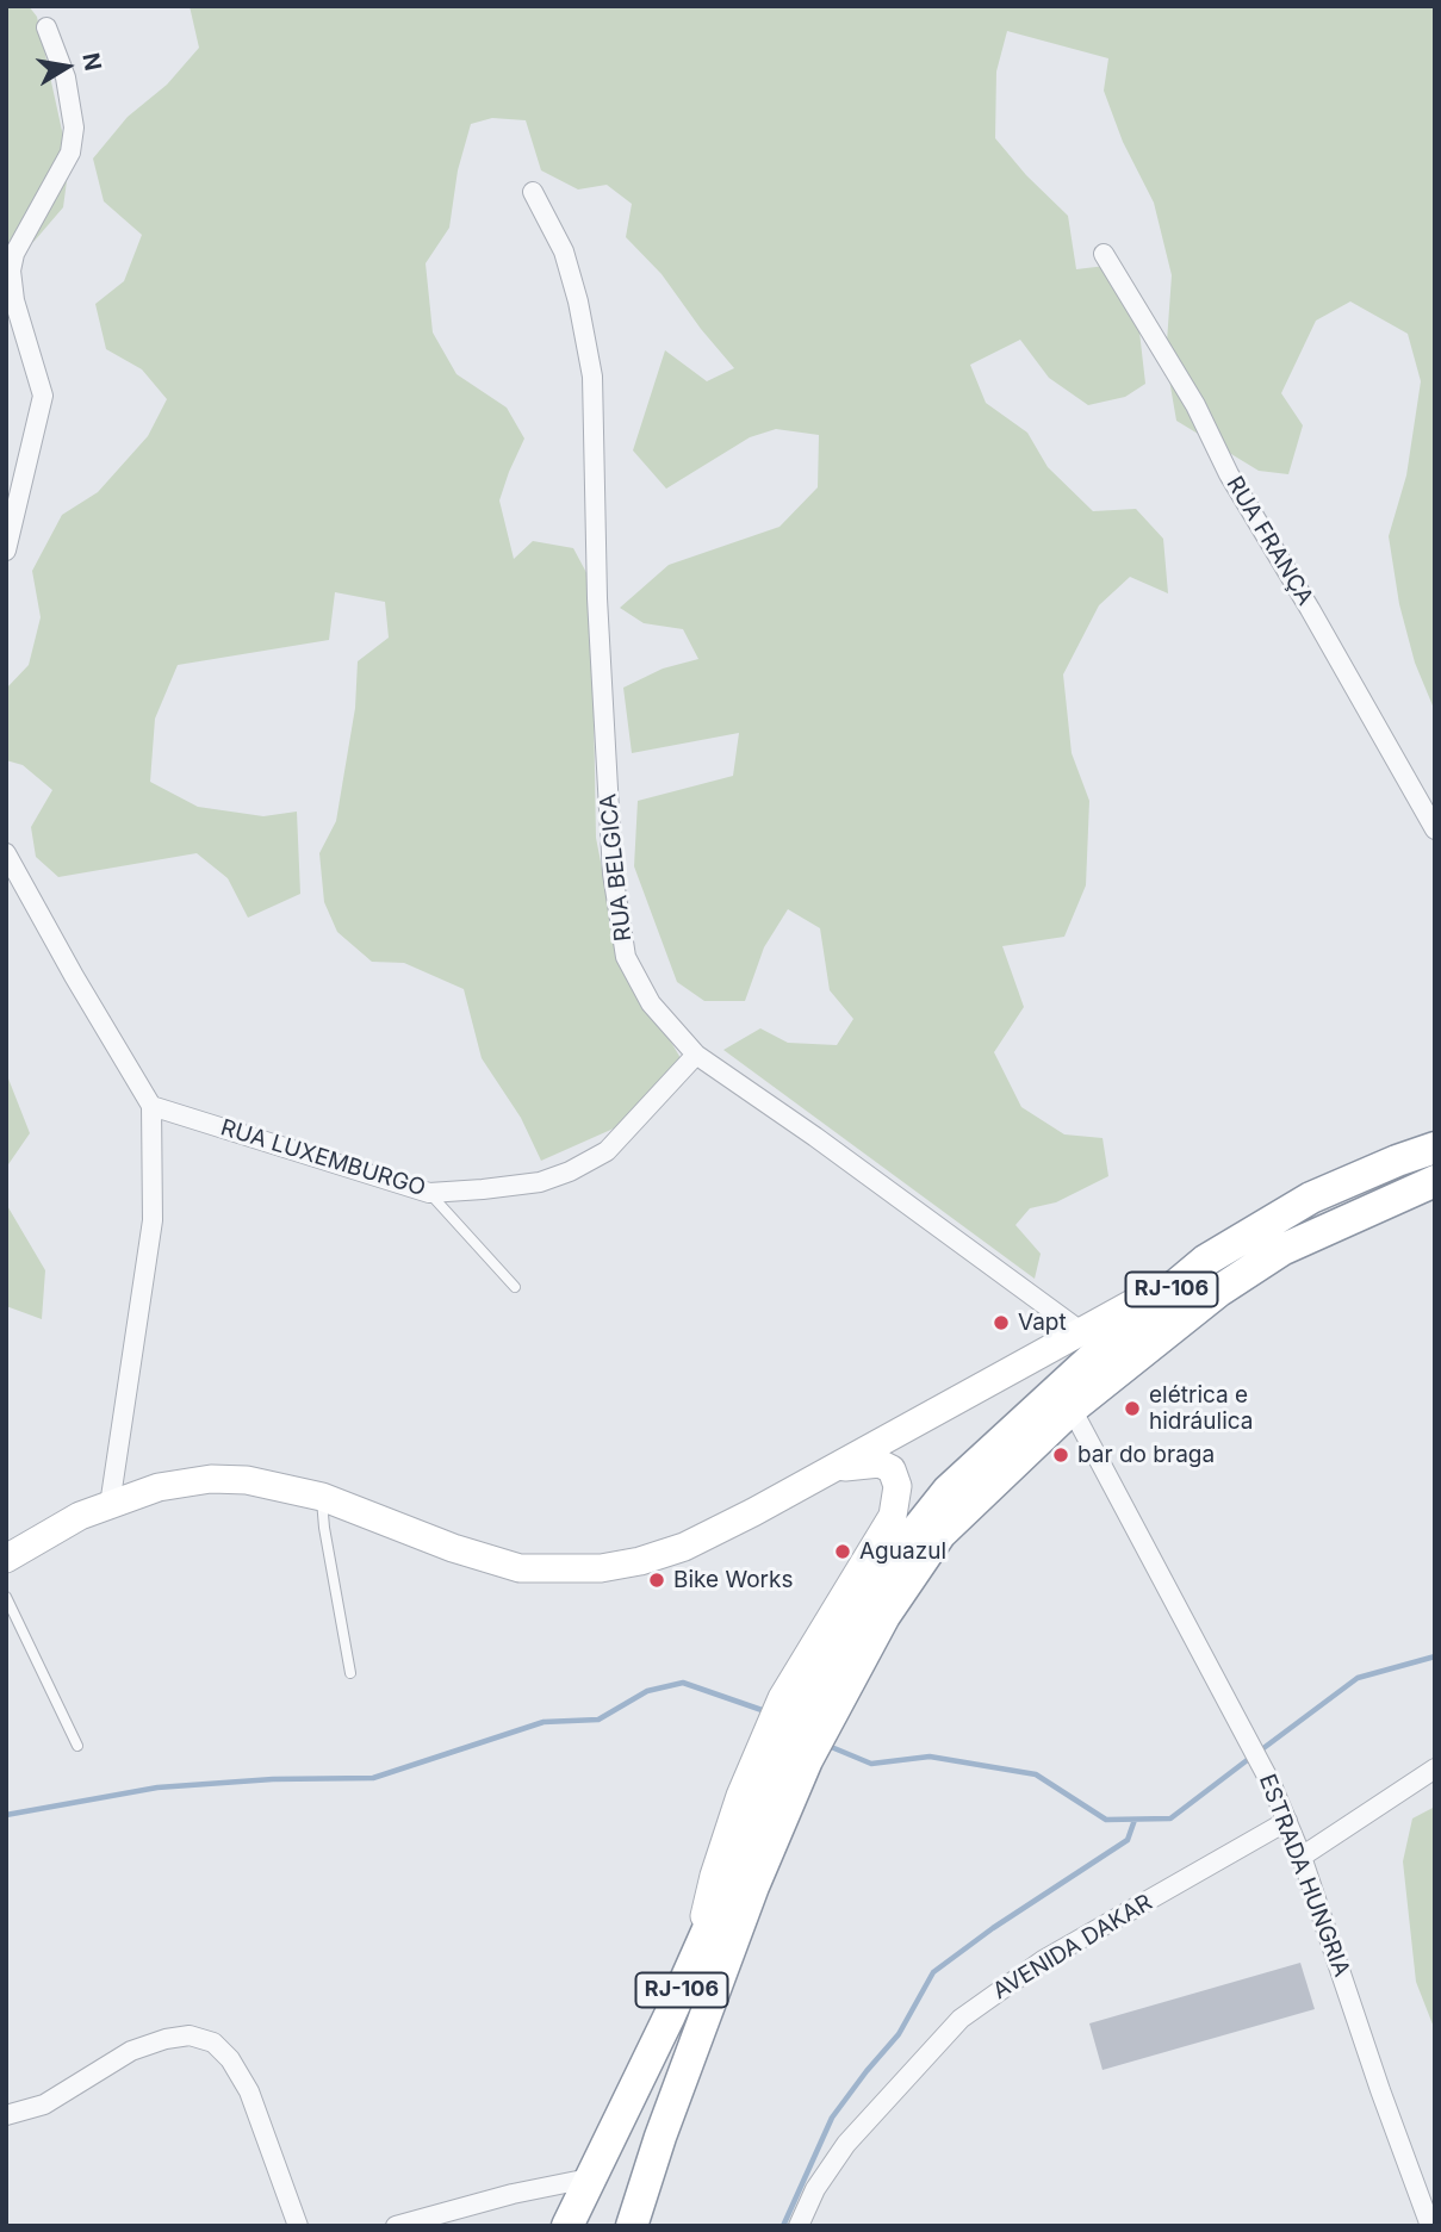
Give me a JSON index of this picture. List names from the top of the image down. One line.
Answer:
{"streets":{"highway":["RJ-106"],"street":["RUA FRANÇA","RUA BELGICA","RUA LUXEMBURGO","ESTRADA HUNGRIA","AVENIDA DAKAR"]},"crossings":[["RUA BELGICA","RUA LUXEMBURGO"],["RJ-106","ESTRADA HUNGRIA"],["ESTRADA HUNGRIA","AVENIDA DAKAR"]],"places":["Vapt","elétrica e hidráulica","bar do braga","Aguazul","Bike Works"],"north":"right"}
